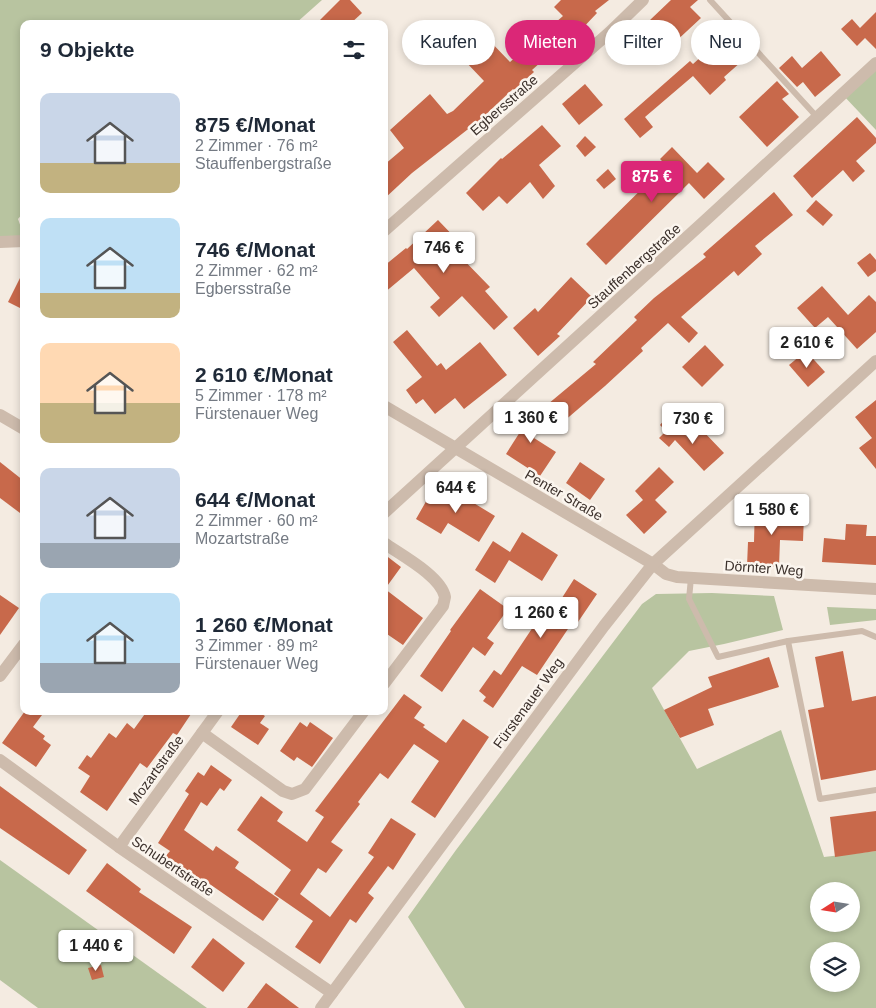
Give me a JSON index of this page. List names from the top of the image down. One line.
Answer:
{"streets":{"street":["Egbersstraße","Stauffenbergstraße","Penter Straße","Dörnter Weg","Fürstenauer Weg","Mozartstraße","Schubertstraße"]},"crossings":[["Stauffenbergstraße","Penter Straße"],["Penter Straße","Dörnter Weg"],["Penter Straße","Fürstenauer Weg"],["Dörnter Weg","Fürstenauer Weg"],["Fürstenauer Weg","Schubertstraße"],["Mozartstraße","Schubertstraße"]],"north":"left","page":{"chip":["Kaufen","Mieten","Filter","Neu"],"heading":"9 Objekte","list":[{"name":"875 €/Monat","note":"2 Zimmer · 76 m² · Stauffenbergstraße"},{"name":"746 €/Monat","note":"2 Zimmer · 62 m² · Egbersstraße"},{"name":"2 610 €/Monat","note":"5 Zimmer · 178 m² · Fürstenauer Weg"},{"name":"644 €/Monat","note":"2 Zimmer · 60 m² · Mozartstraße"},{"name":"1 260 €/Monat","note":"3 Zimmer · 89 m² · Fürstenauer Weg"}],"price":["875 €","746 €","2 610 €","1 360 €","730 €","644 €","1 580 €","1 260 €","1 440 €"]}}
